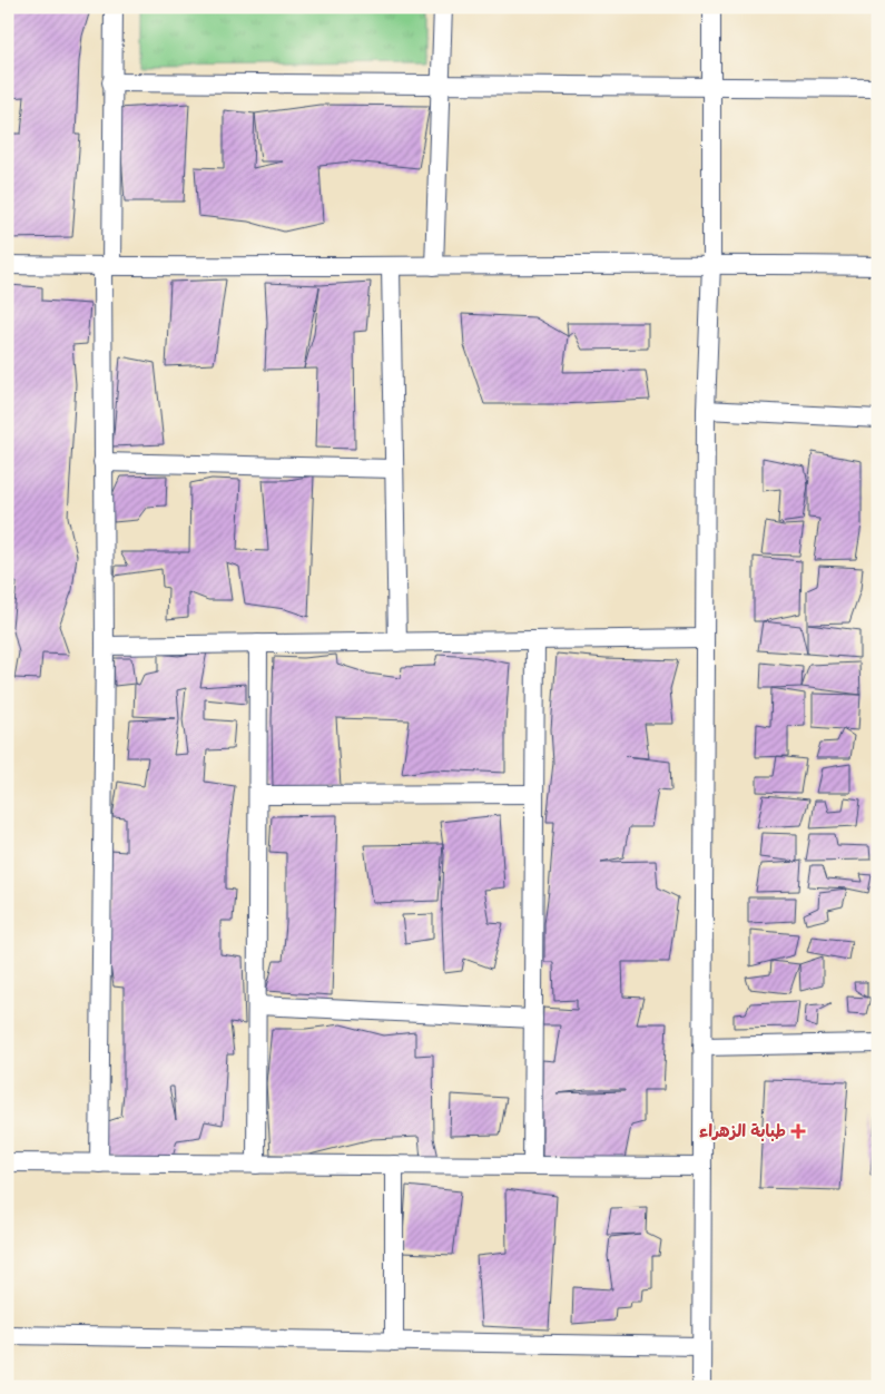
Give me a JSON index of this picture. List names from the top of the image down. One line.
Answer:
{"places":{"health":["طبابة الزهراء"]}}
